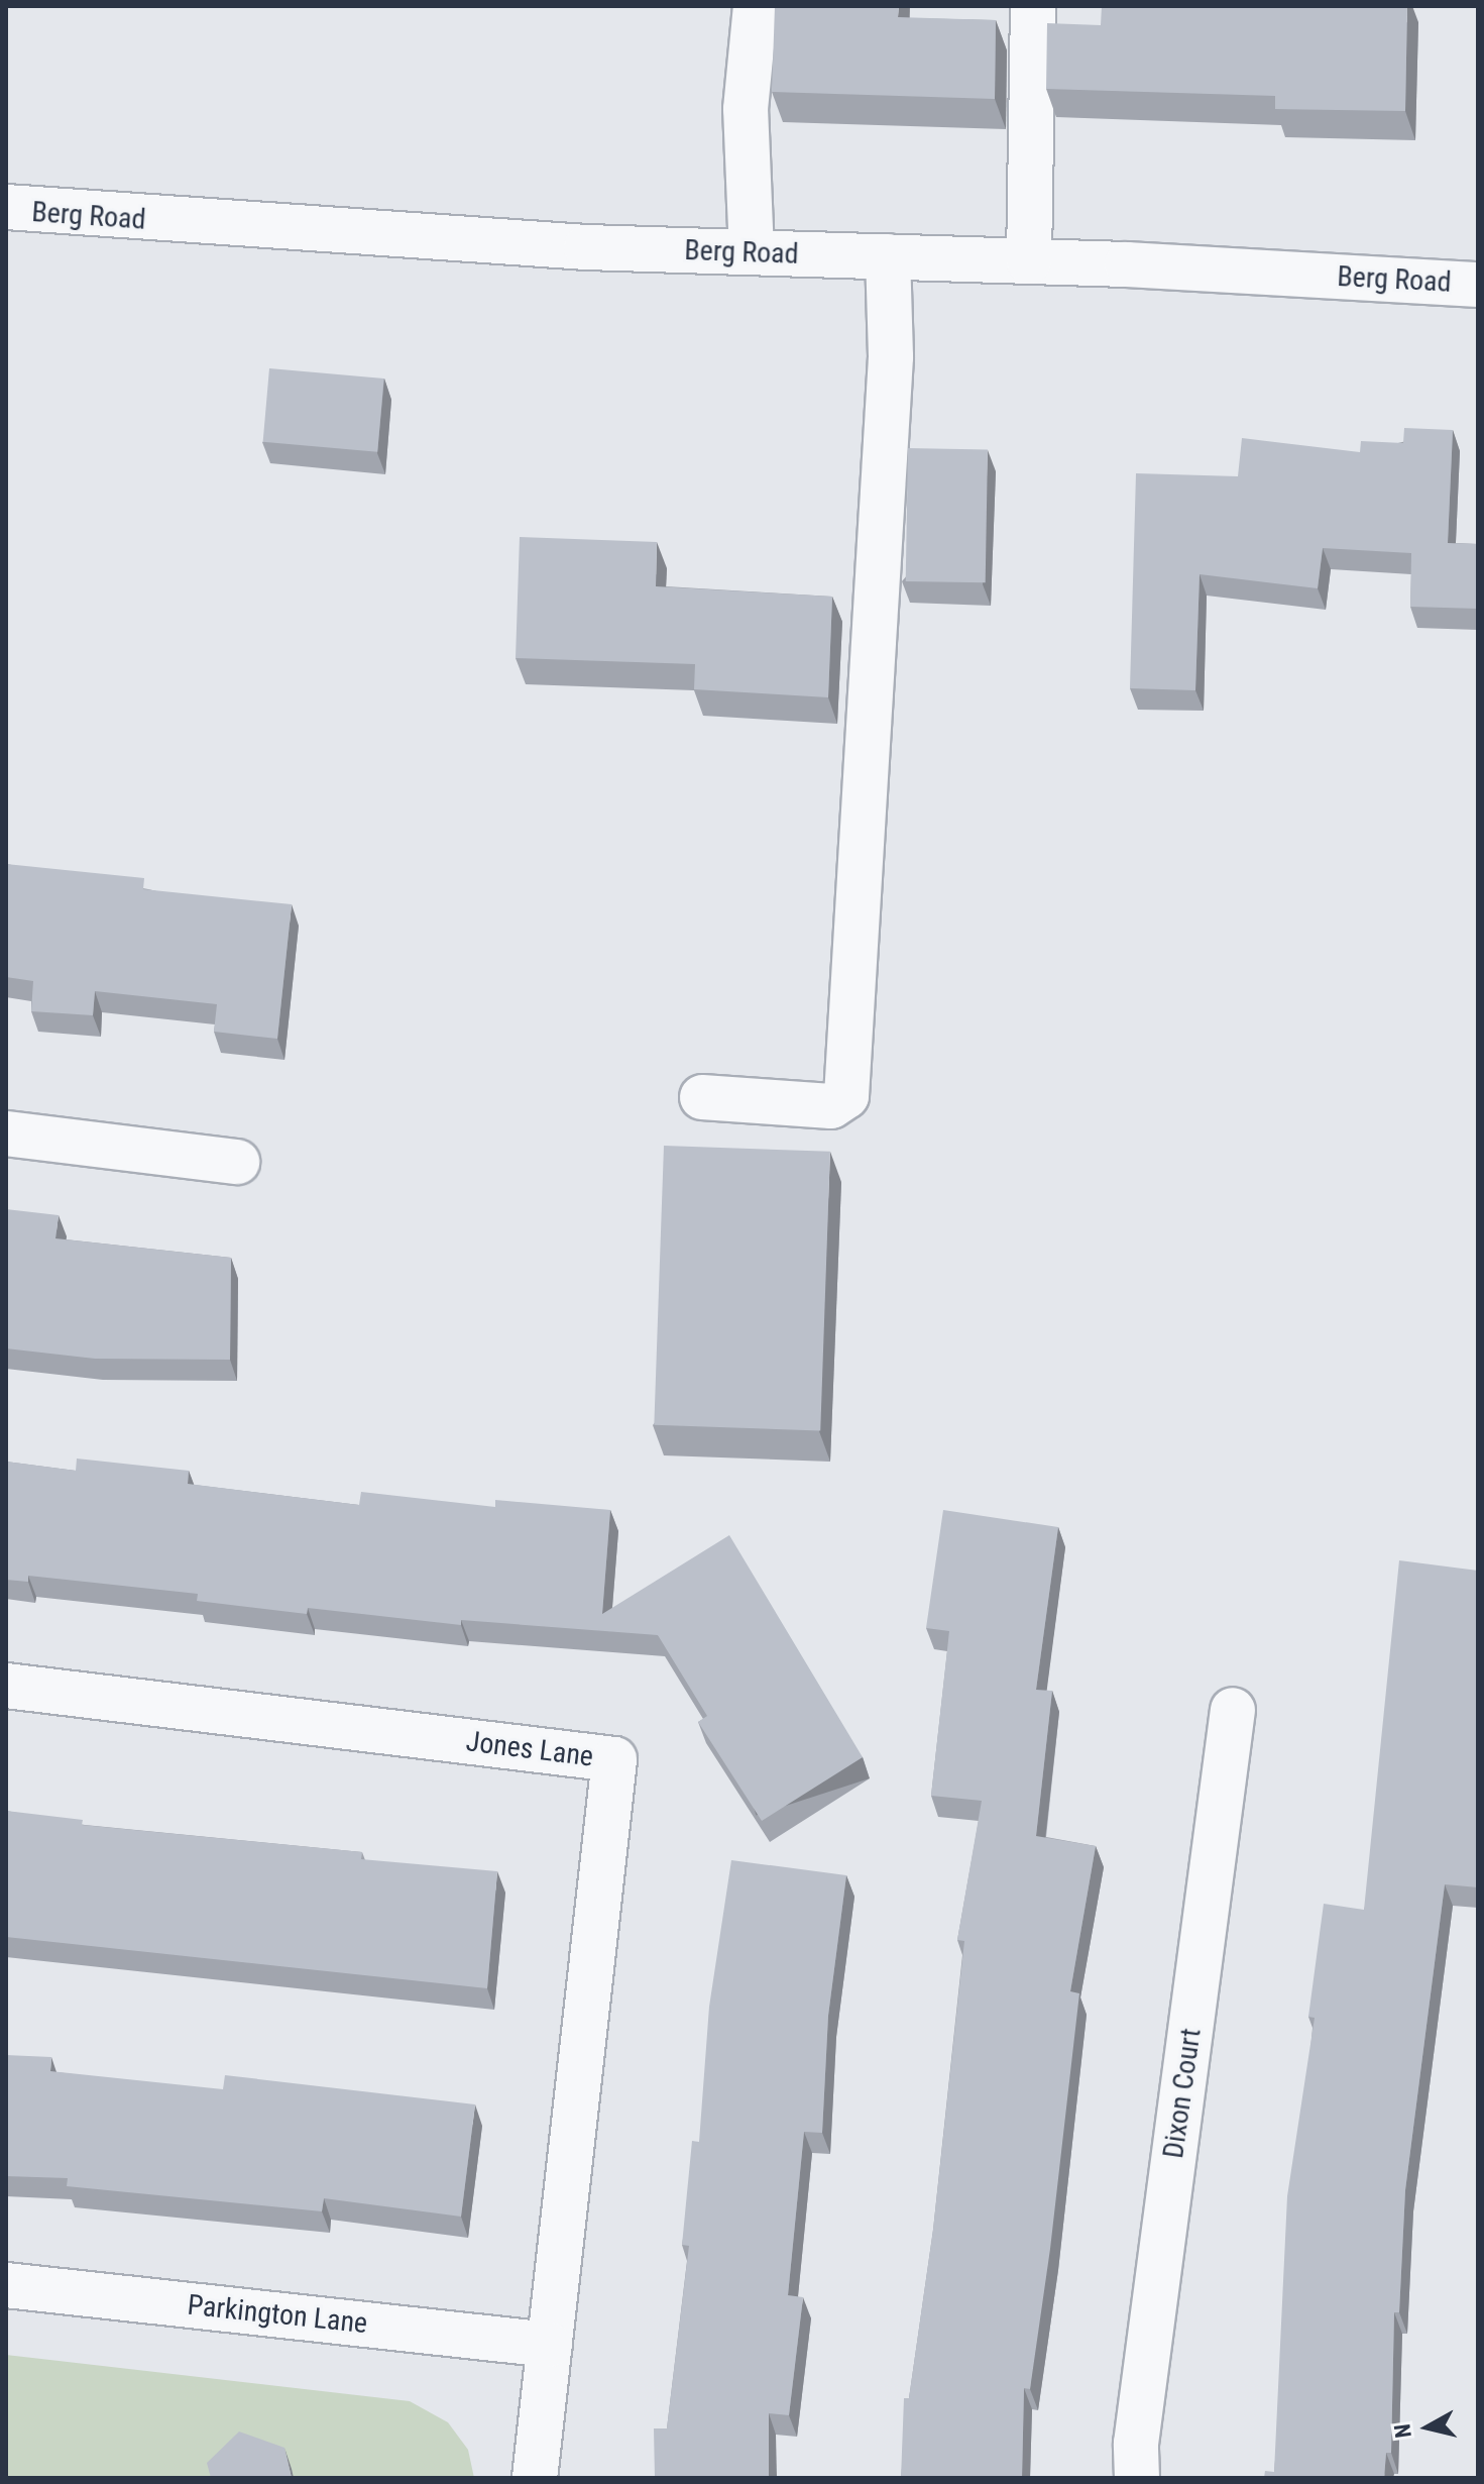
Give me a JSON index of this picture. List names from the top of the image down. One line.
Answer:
{"streets":{"street":["Berg Road","Jones Lane","Dixon Court","Parkington Lane"]},"crossings":[["Jones Lane","Parkington Lane"]],"north":"left"}
